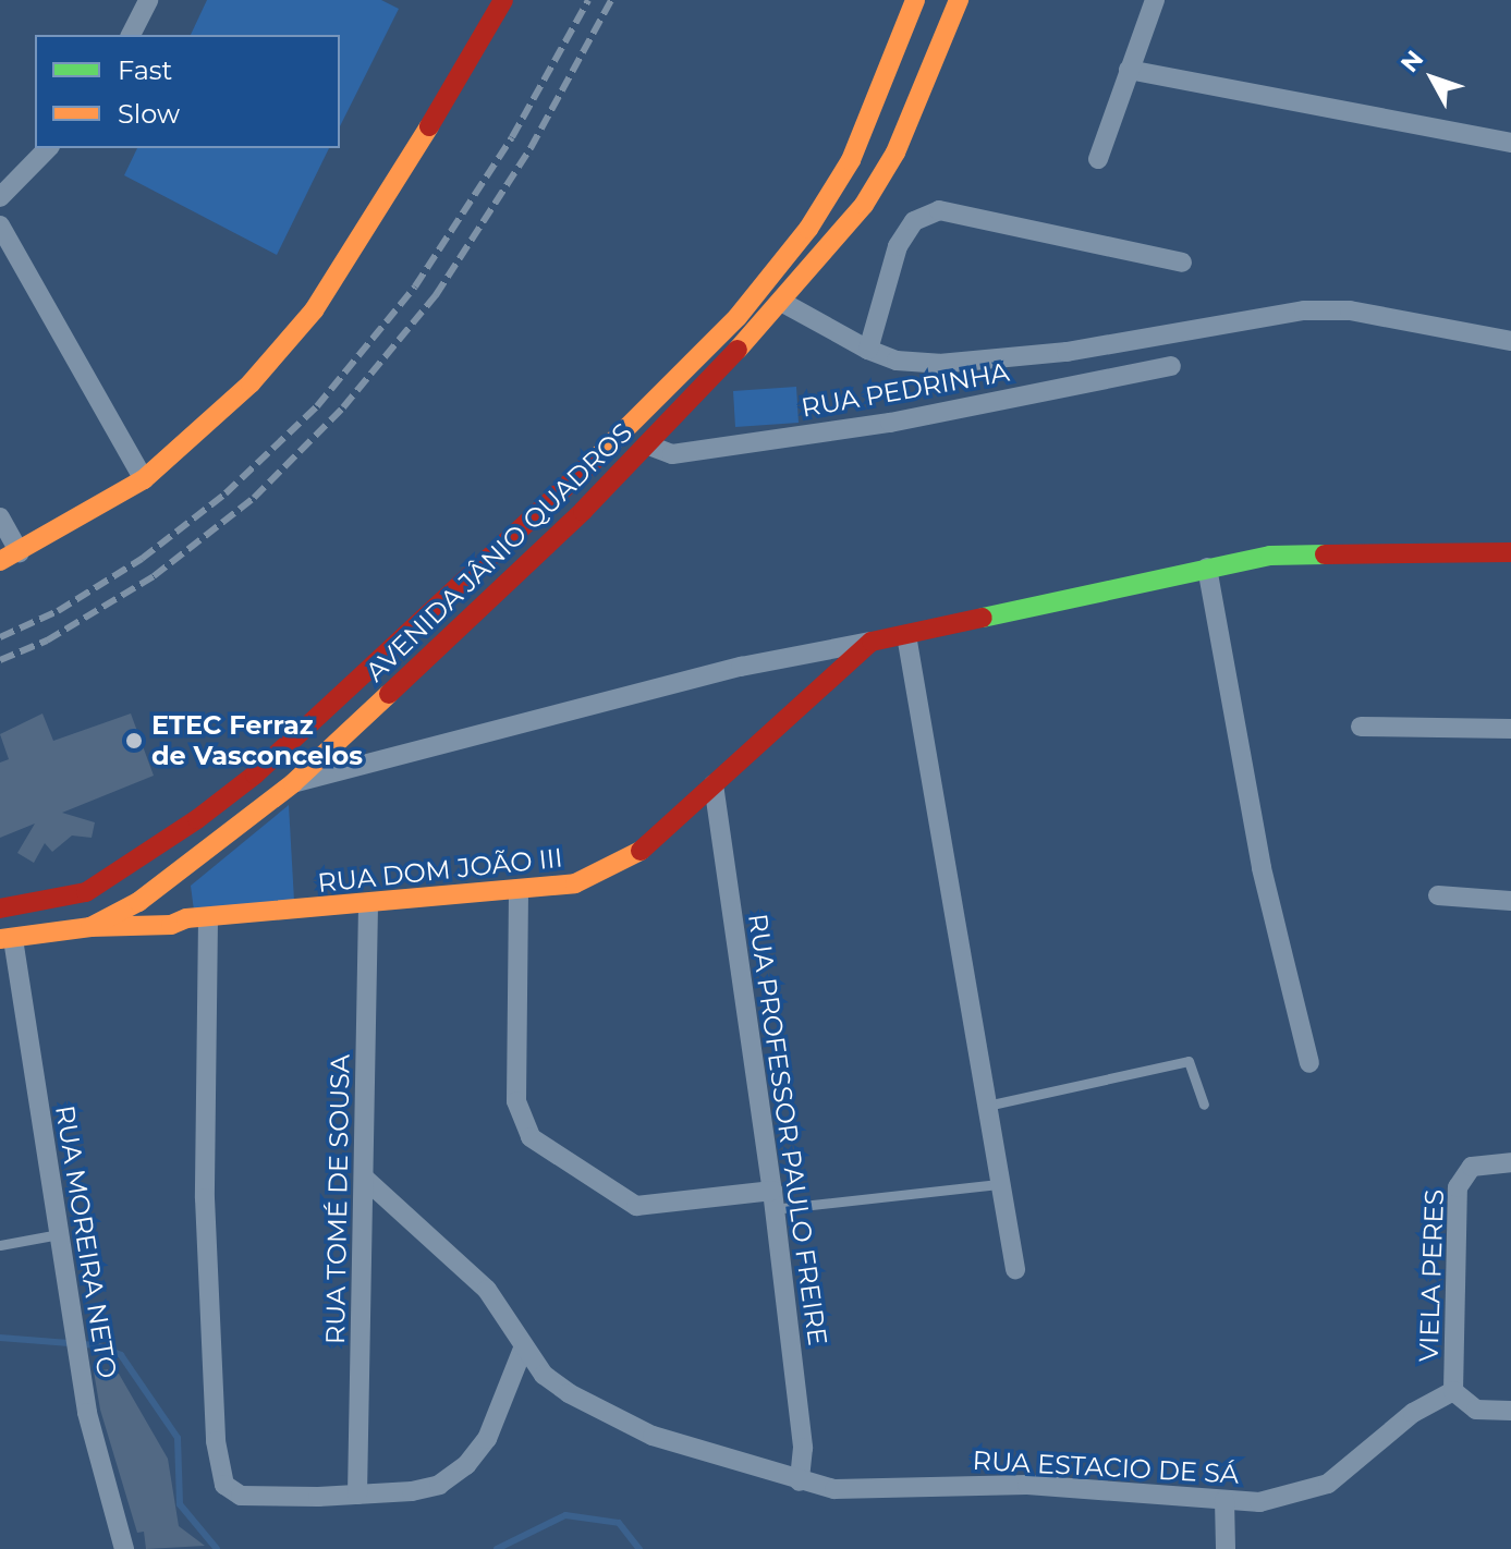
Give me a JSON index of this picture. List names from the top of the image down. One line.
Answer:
{"streets":{"main road":["AVENIDA JÂNIO QUADROS","RUA DOM JOÃO III"],"street":["RUA PEDRINHA","RUA PROFESSOR PAULO FREIRE","RUA TOMÉ DE SOUSA","RUA MOREIRA NETO","VIELA PERES","RUA ESTACIO DE SÁ"]},"crossings":[["RUA PEDRINHA","AVENIDA JÂNIO QUADROS"],["AVENIDA JÂNIO QUADROS","RUA DOM JOÃO III"],["AVENIDA JÂNIO QUADROS","RUA MOREIRA NETO"],["RUA DOM JOÃO III","RUA PROFESSOR PAULO FREIRE"],["RUA DOM JOÃO III","RUA TOMÉ DE SOUSA"],["RUA PROFESSOR PAULO FREIRE","RUA ESTACIO DE SÁ"],["RUA TOMÉ DE SOUSA","RUA ESTACIO DE SÁ"],["VIELA PERES","RUA ESTACIO DE SÁ"]],"places":["ETEC Ferraz de Vasconcelos"],"legend":["Fast","Slow"],"north":"top left"}
